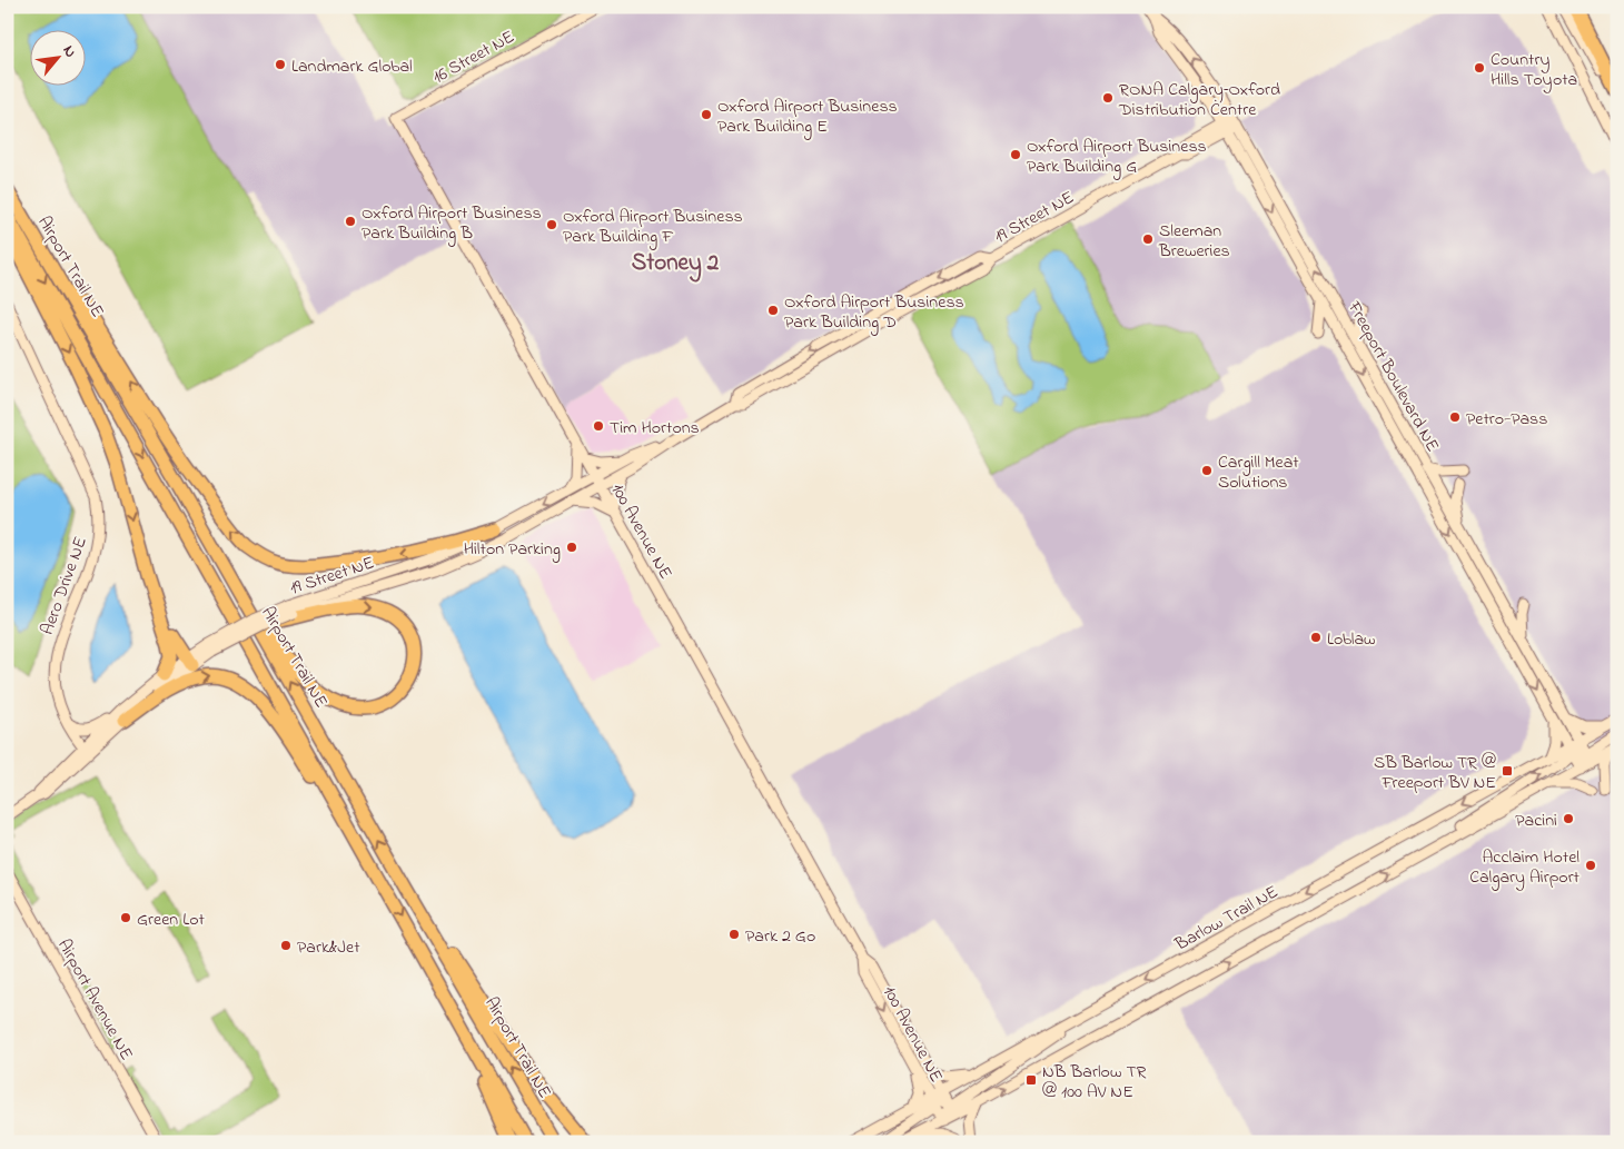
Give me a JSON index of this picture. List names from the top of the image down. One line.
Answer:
{"streets":{"highway":["Airport Trail NE"],"street":["16 Street NE","19 Street NE","Freeport Boulevard NE","100 Avenue NE","Aero Drive NE","Barlow Trail NE","Airport Avenue NE"]},"crossings":[["16 Street NE","100 Avenue NE"],["19 Street NE","Freeport Boulevard NE"],["19 Street NE","100 Avenue NE"],["19 Street NE","Aero Drive NE"],["Freeport Boulevard NE","Barlow Trail NE"],["100 Avenue NE","Barlow Trail NE"]],"districts":["Stoney 2"],"places":{"other":["Landmark Global","Country Hills Toyota","RONA Calgary–Oxford Distribution Centre","Oxford Airport Business Park Building E","Oxford Airport Business Park Building G","Oxford Airport Business Park Building B","Oxford Airport Business Park Building F","Sleeman Breweries","Oxford Airport Business Park Building D","Petro-Pass","Tim Hortons","Cargill Meat Solutions","Hilton Parking","Loblaw","Pacini","Acclaim Hotel Calgary Airport","Green Lot","Park 2 Go","Park&Jet"],"transit":["SB Barlow TR @ Freeport BV NE","NB Barlow TR @ 100 AV NE"]},"north":"top right"}
